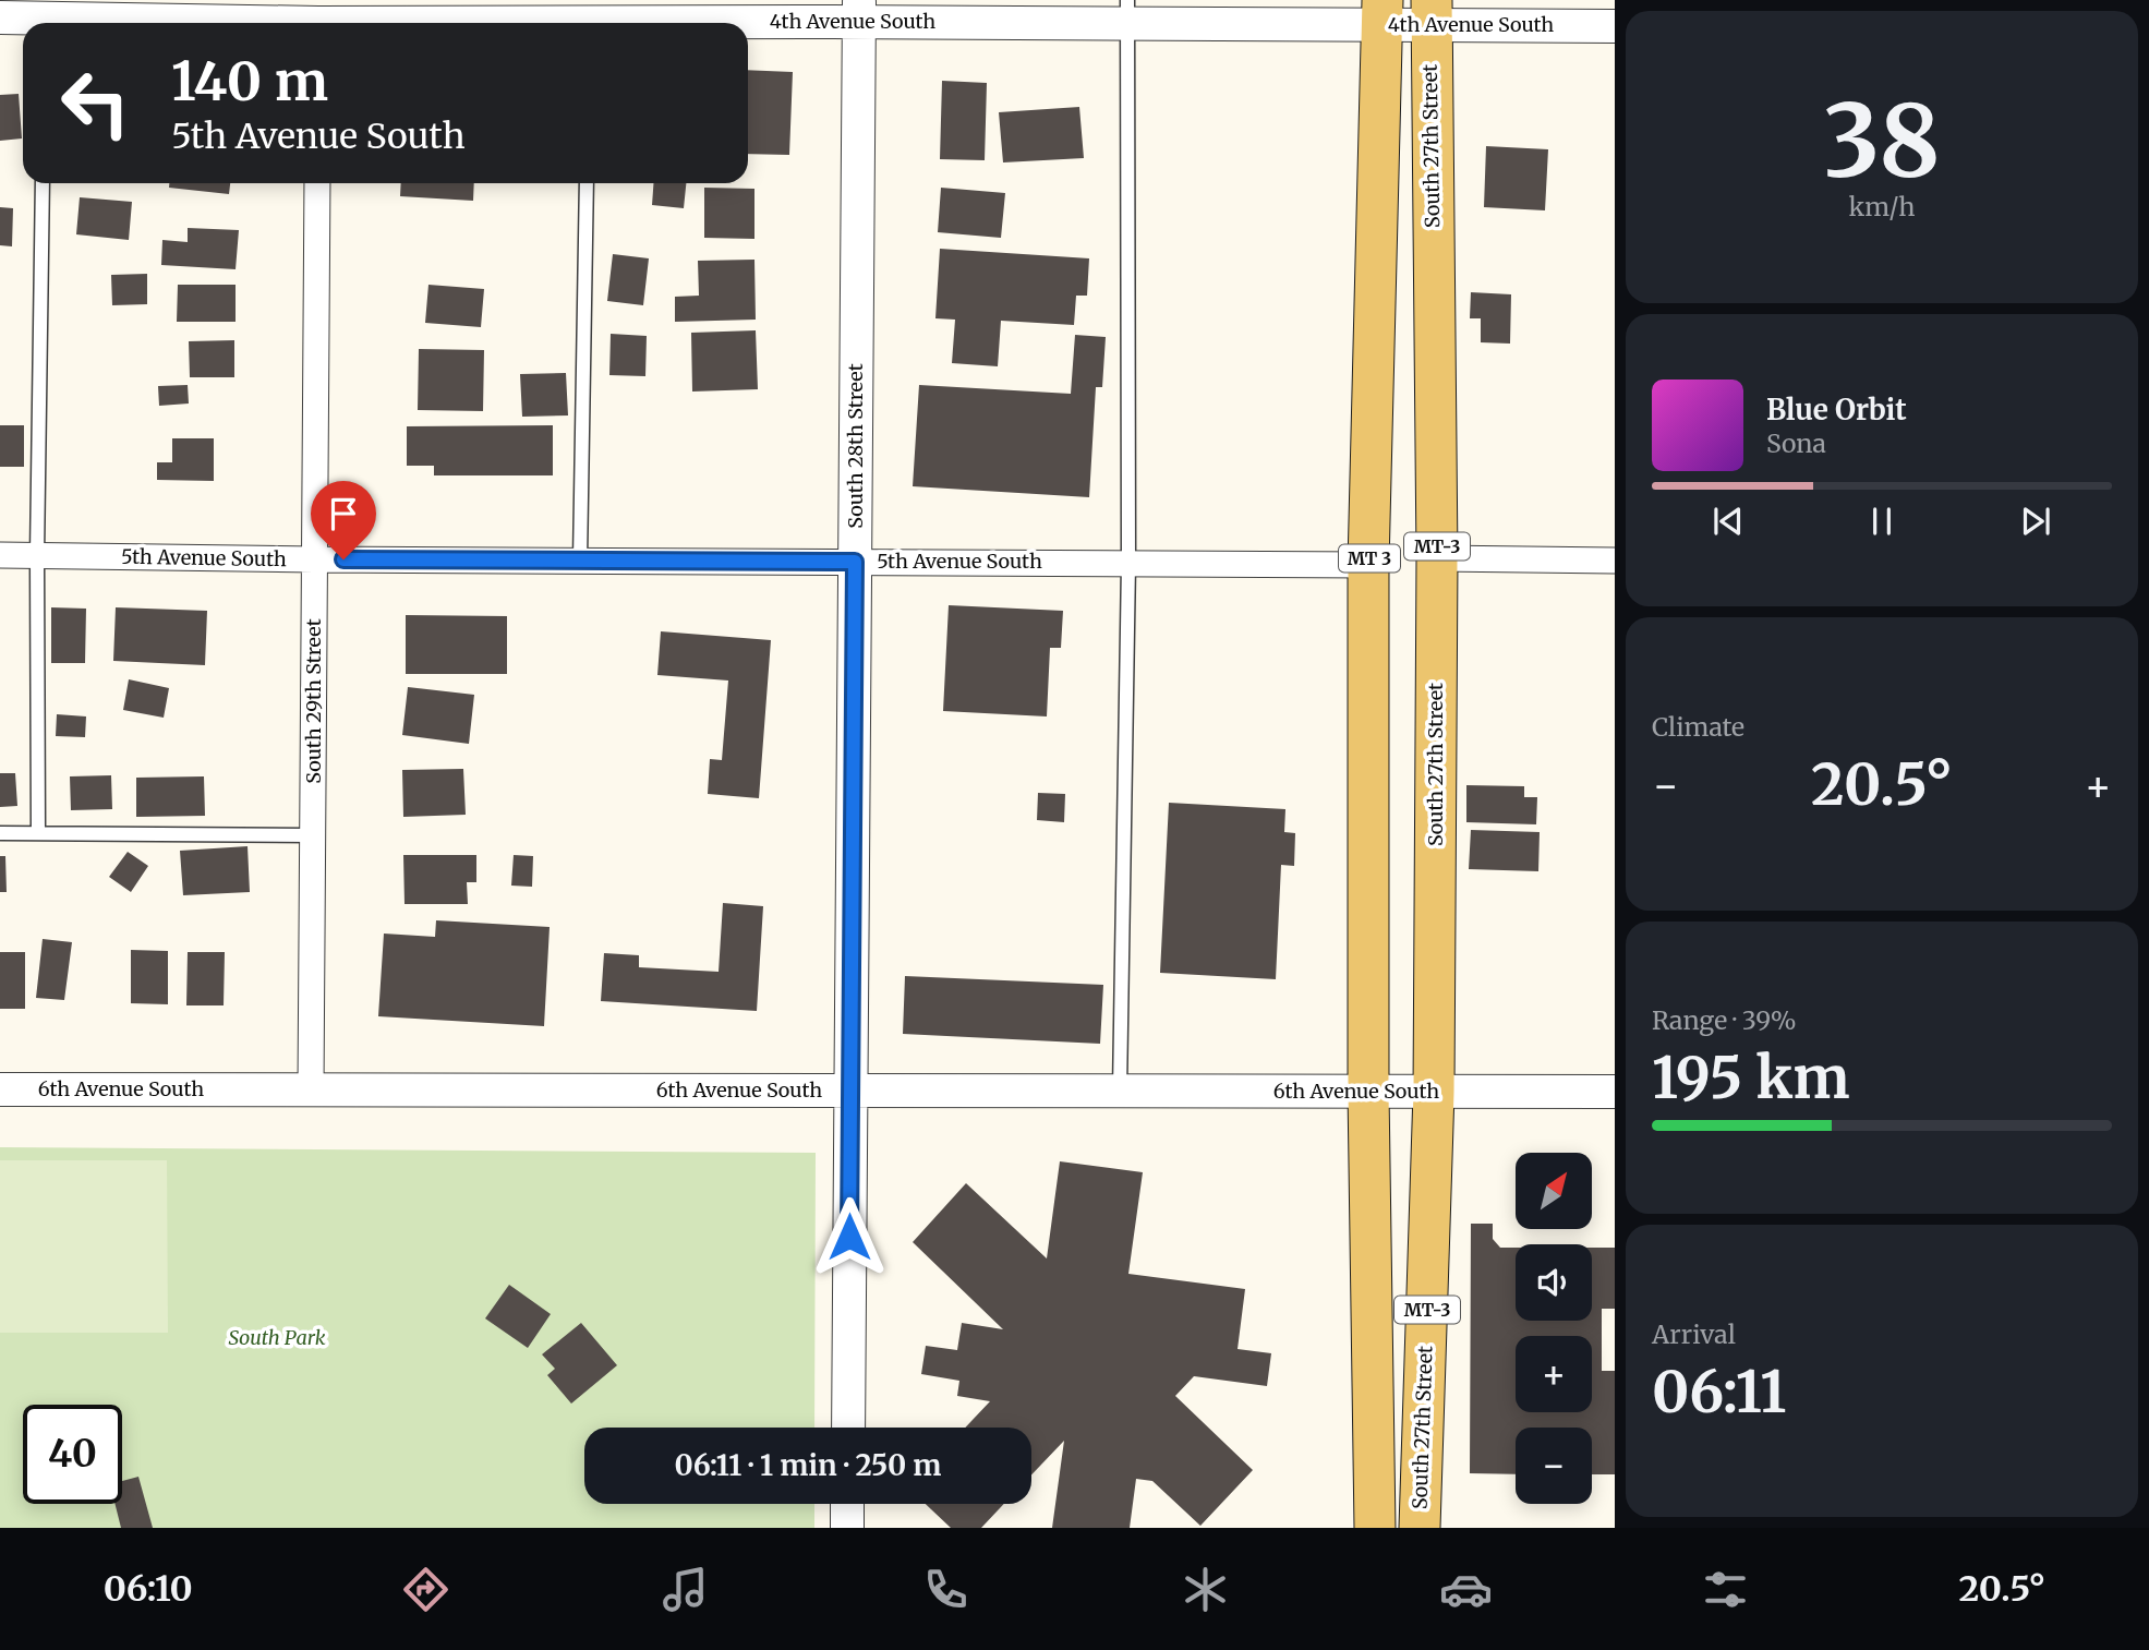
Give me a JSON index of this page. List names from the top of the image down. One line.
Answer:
{"streets":{"main road":["South 27th Street","MT-3","MT 3"],"street":["4th Avenue South","South 28th Street","5th Avenue South","South 29th Street","6th Avenue South"]},"crossings":[["4th Avenue South","South 27th Street"],["4th Avenue South","South 28th Street"],["4th Avenue South","MT 3"],["South 27th Street","6th Avenue South"],["South 28th Street","5th Avenue South"],["South 28th Street","6th Avenue South"],["5th Avenue South","MT 3"],["5th Avenue South","South 29th Street"],["MT 3","6th Avenue South"],["South 29th Street","6th Avenue South"]],"parks":["South Park"],"north":"top right","page":{"tile":[["38","km/h"],"Climate",["Range · 39%","195 km"],["Arrival","06:11"]],"turn":["140 m","5th Avenue South"],"song":["Blue Orbit","Sona"],"heat":["−","20.5°","+"],"map_buttons":["+","−"],"limit":"40","trip":"06:11 · 1 min · 250 m","tabs":["06:10","20.5°"]}}
